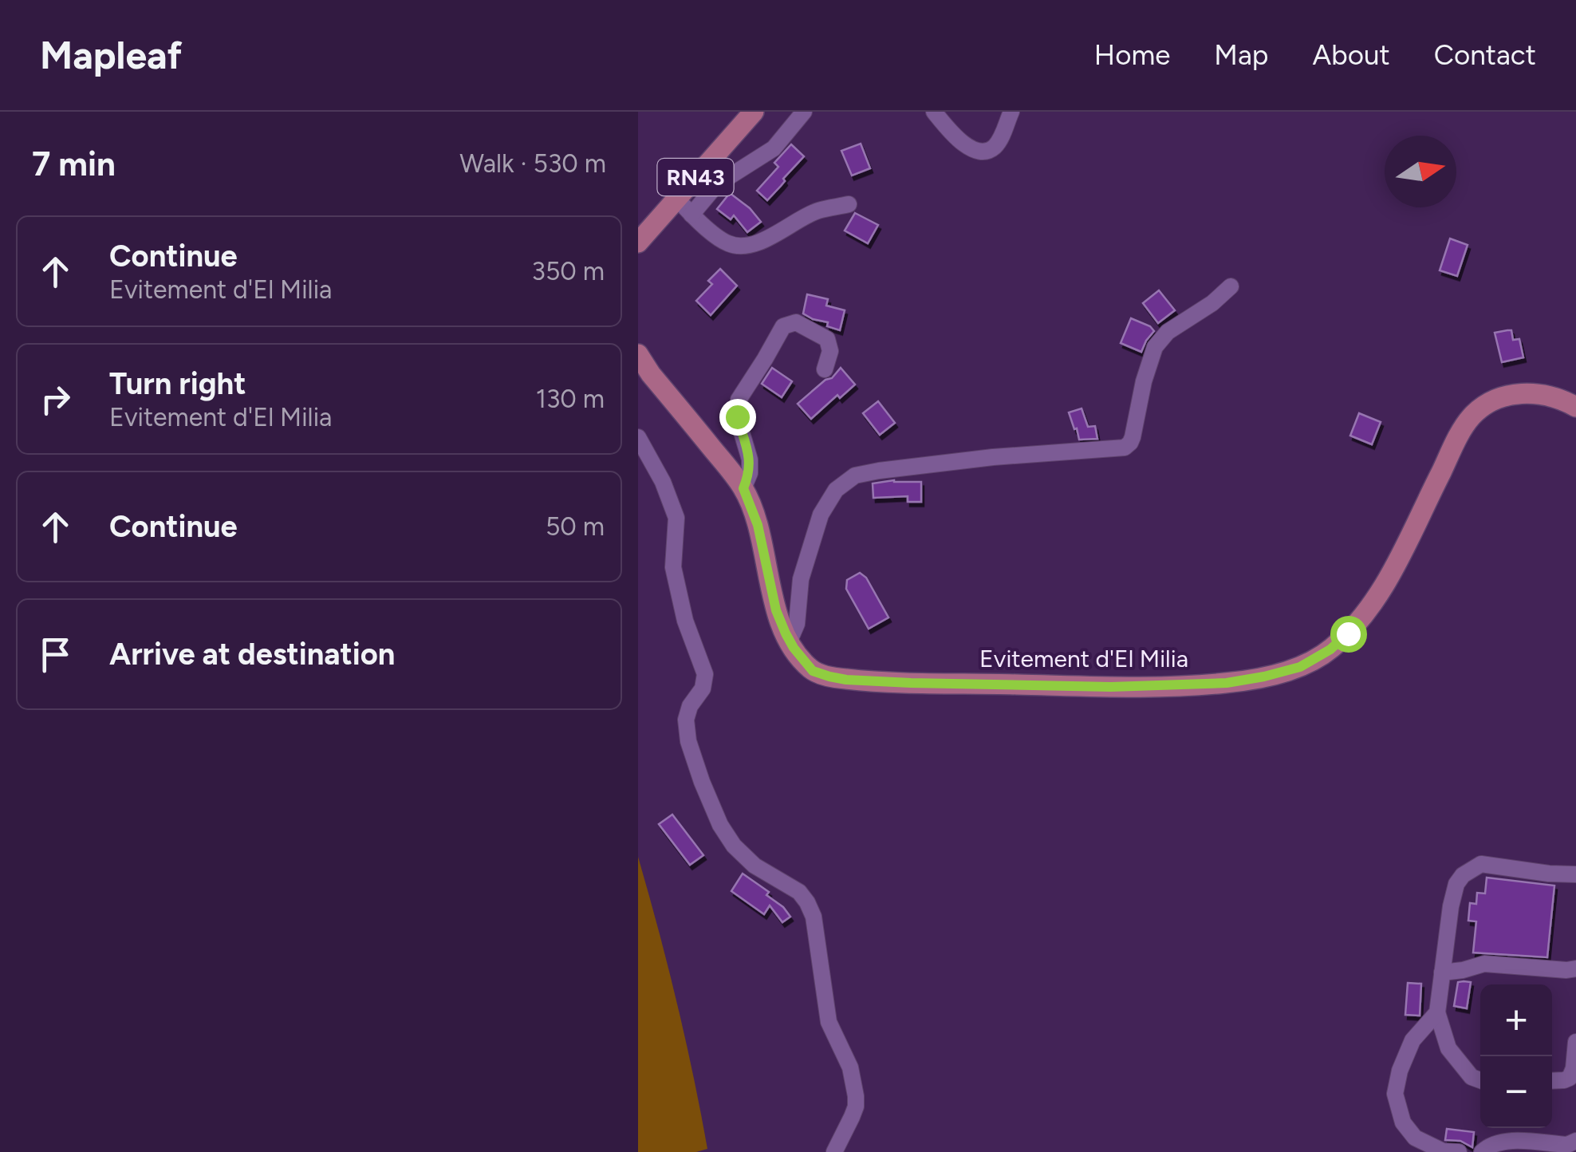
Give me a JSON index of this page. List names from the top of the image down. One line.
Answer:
{"streets":{"main road":["RN43","Evitement d'El Milia"]},"north":"right","page":{"header":"Mapleaf","nav":["Home","Map","About","Contact"],"heading":["7 min","Walk · 530 m"],"list":[["Continue","Evitement d'El Milia","350 m"],["Turn right","Evitement d'El Milia","130 m"],["Continue","50 m"],"Arrive at destination"],"map_buttons":["+","−"]}}
